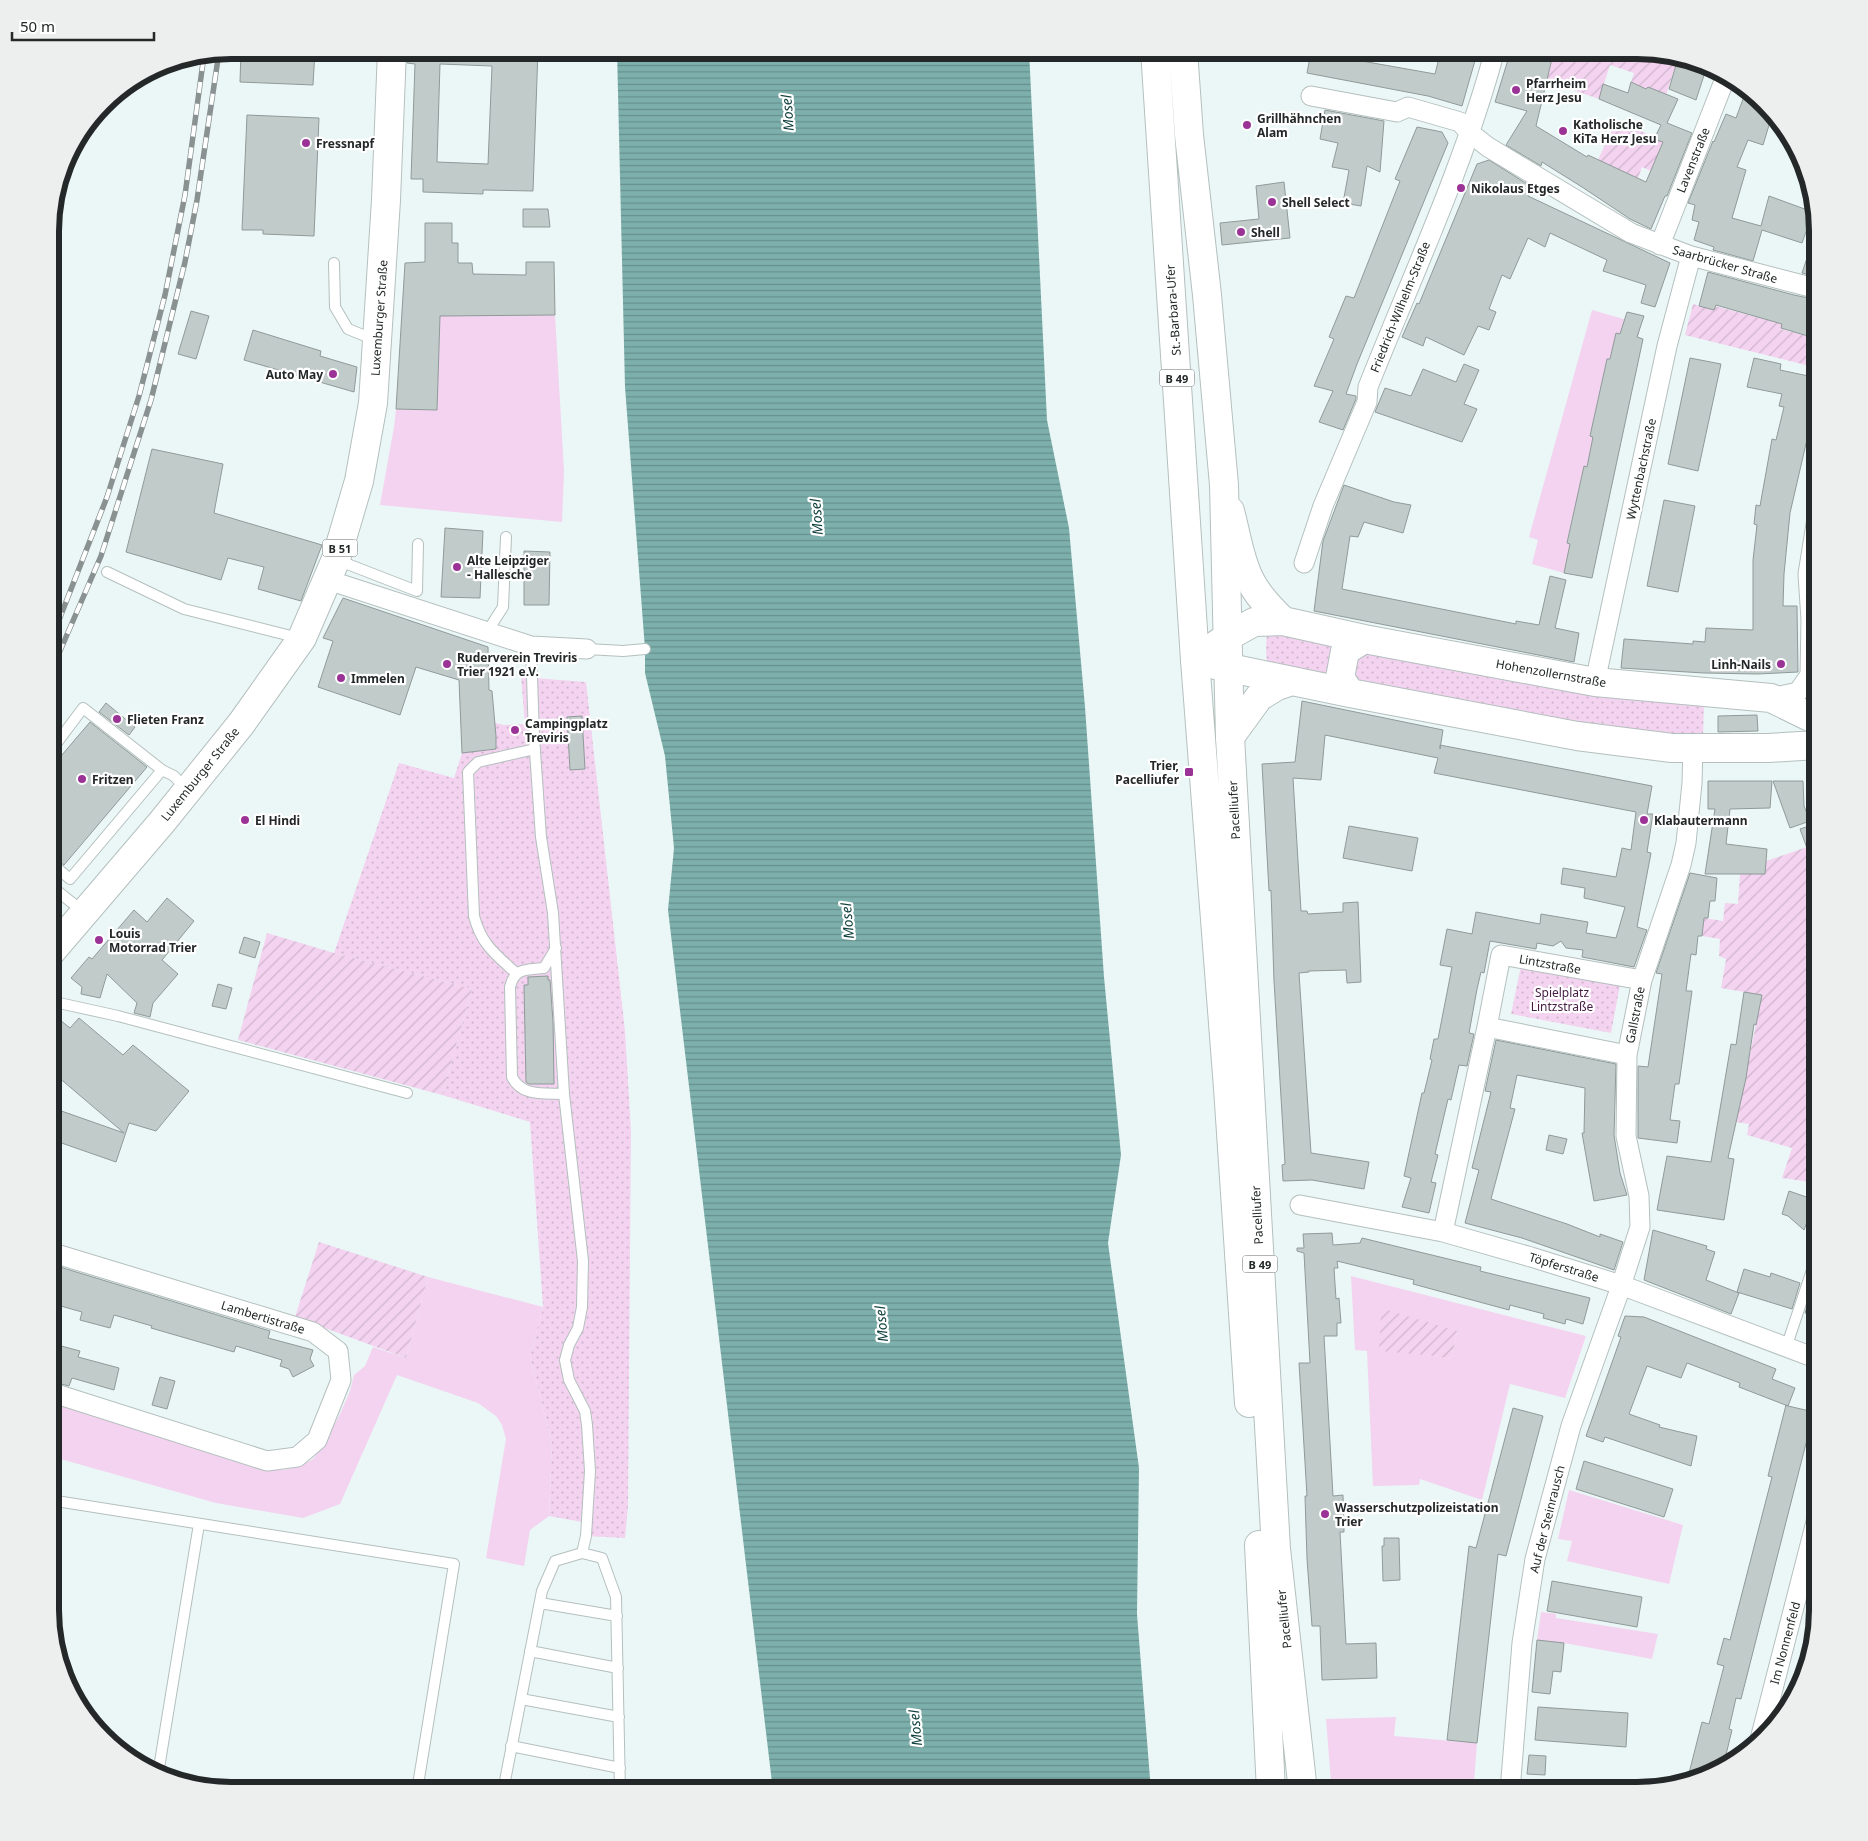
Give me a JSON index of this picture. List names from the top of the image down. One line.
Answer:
{"streets":{"main road":["St.-Barbara-Ufer","Luxemburger Straße","B 49","B 51","Hohenzollernstraße","Pacelliufer"],"street":["Lavenstraße","Saarbrücker Straße","Friedrich-Wilhelm-Straße","Wyttenbachstraße","Lintzstraße","Gallstraße","Töpferstraße","Lambertistraße","Auf der Steinrausch","Im Nonnenfeld"]},"crossings":[["Lavenstraße","Saarbrücker Straße"],["Saarbrücker Straße","Friedrich-Wilhelm-Straße"],["Saarbrücker Straße","Wyttenbachstraße"],["St.-Barbara-Ufer","Hohenzollernstraße"],["St.-Barbara-Ufer","Pacelliufer"],["Wyttenbachstraße","Hohenzollernstraße"],["Hohenzollernstraße","Pacelliufer"],["Lintzstraße","Gallstraße"],["Lintzstraße","Töpferstraße"],["Gallstraße","Töpferstraße"],["Gallstraße","Auf der Steinrausch"],["Töpferstraße","Auf der Steinrausch"]],"water":["Mosel"],"parks":["Spielplatz Lintzstraße"],"places":{"other":["Pfarrheim Herz Jesu","Grillhähnchen Alam","Katholische KiTa Herz Jesu","Fressnapf","Nikolaus Etges","Shell Select","Shell","Auto May","Alte Leipziger - Hallesche","Ruderverein Treviris Trier 1921 e.V.","Linh-Nails","Immelen","Flieten Franz","Campingplatz Treviris","Fritzen","El Hindi","Klabautermann","Louis Motorrad Trier","Wasserschutzpolizeistation Trier"],"transit":["Trier, Pacelliufer"]},"scale_bar":"50 m"}
